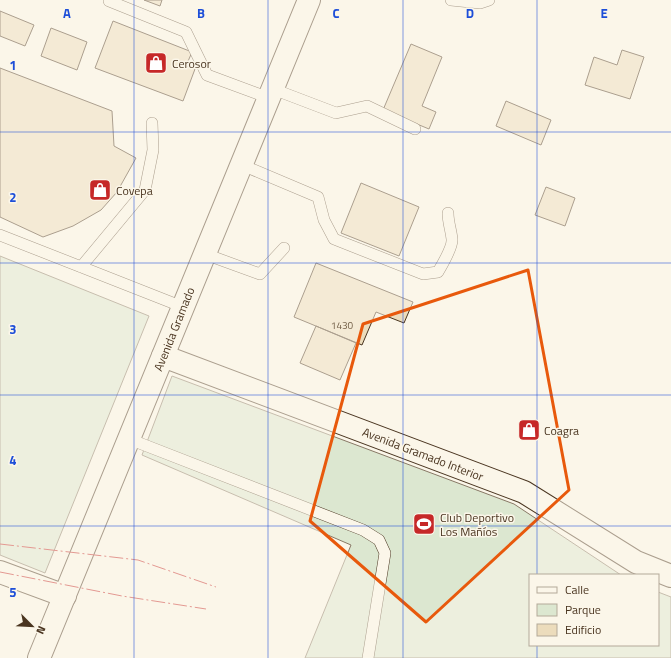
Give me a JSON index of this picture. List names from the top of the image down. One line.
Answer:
{"streets":{"main road":["Avenida Gramado","Avenida Gramado Interior"]},"crossings":[["Avenida Gramado","Avenida Gramado Interior"]],"places":{"shop":["Cerosor","Covepa","Coagra"],"sports":["Club Deportivo Los Mañíos"]},"house_numbers":["1430"],"legend":["Calle","Parque","Edificio"],"north":"bottom right","grid":{"columns":["A","B","C","D","E"],"rows":["1","2","3","4","5"]}}
